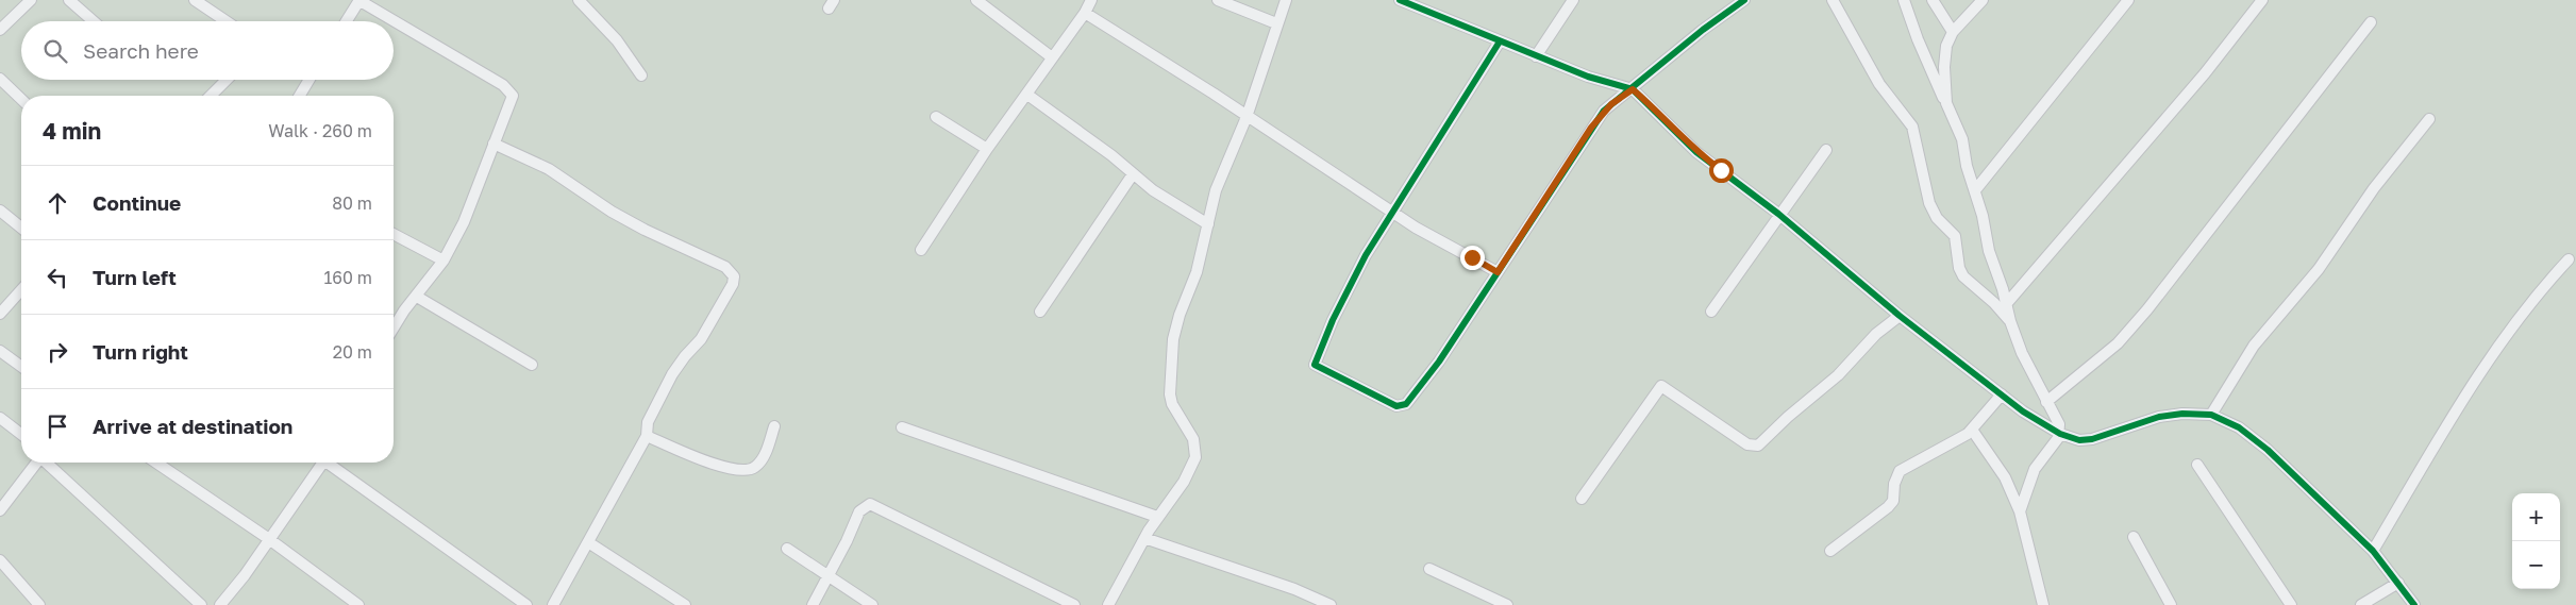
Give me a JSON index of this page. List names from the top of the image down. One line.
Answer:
{"page":{"search":"Search here","heading":["4 min","Walk · 260 m"],"list":[["Continue","80 m"],["Turn left","160 m"],["Turn right","20 m"],"Arrive at destination"],"map_buttons":["+","−"]}}
